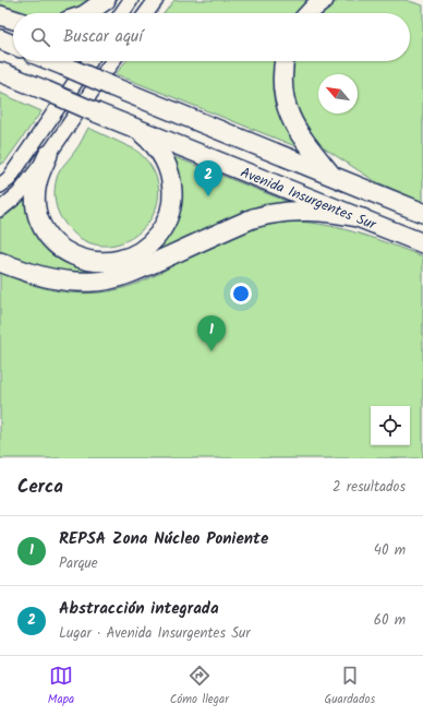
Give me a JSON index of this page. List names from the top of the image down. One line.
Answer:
{"streets":{"main road":["Avenida Insurgentes Sur"]},"north":"top left","page":{"search":"Buscar aquí","pins":["2","1"],"heading":["Cerca","2 resultados"],"list":[{"mark":"1","name":"REPSA Zona Núcleo Poniente","note":"Parque","value":"40 m"},{"mark":"2","name":"Abstracción integrada","note":"Lugar · Avenida Insurgentes Sur","value":"60 m"}],"nav":["Mapa","Cómo llegar","Guardados"]}}
